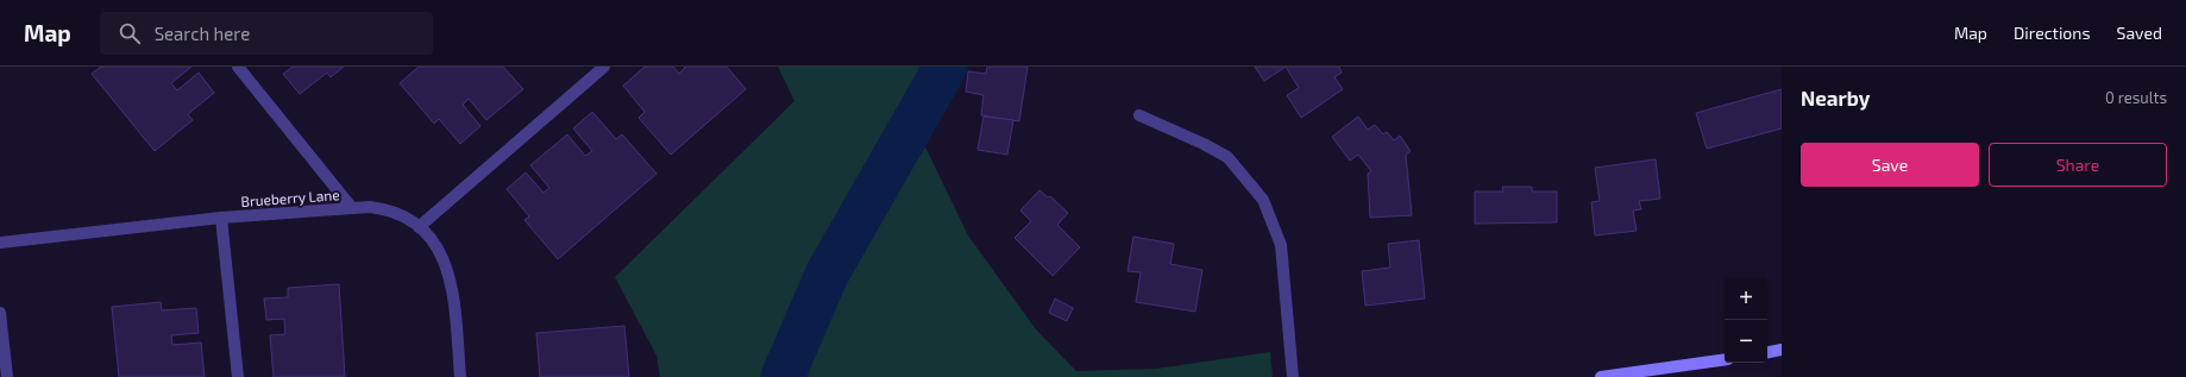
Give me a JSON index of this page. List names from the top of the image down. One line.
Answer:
{"streets":{"street":["Brueberry Lane"]},"page":{"header":"Map","search":"Search here","nav":["Map","Directions","Saved"],"heading":["Nearby","0 results"],"buttons":["Save","Share"],"map_buttons":["+","−"]}}
